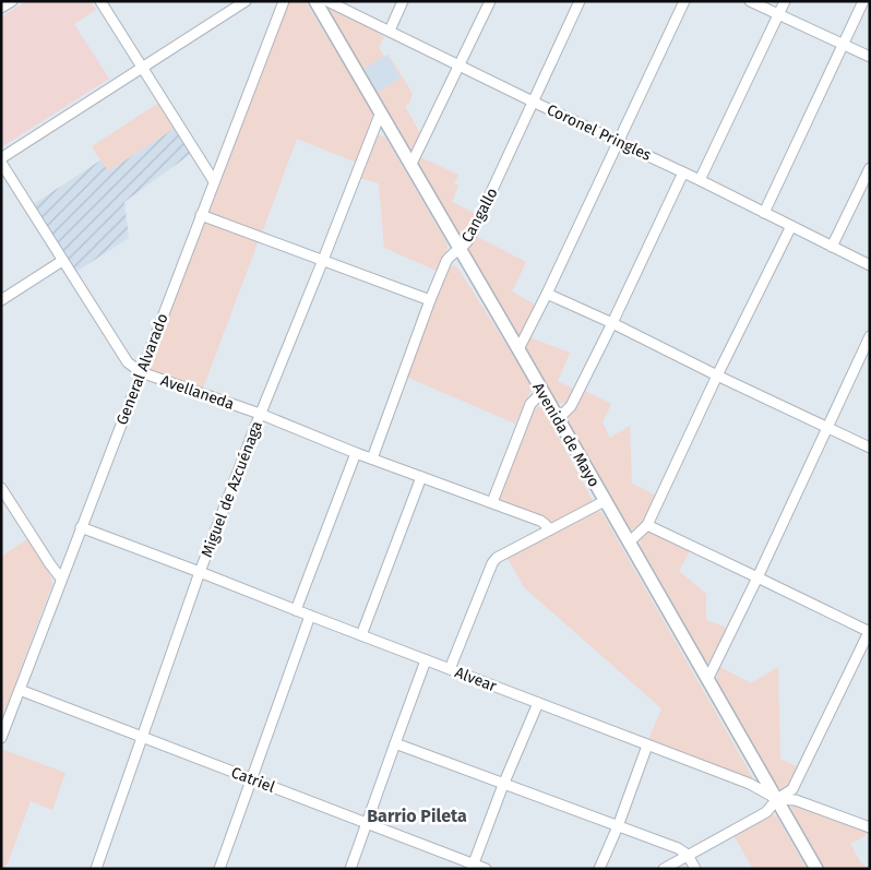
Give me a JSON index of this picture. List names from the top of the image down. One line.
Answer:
{"streets":{"main road":["Avenida de Mayo"],"street":["Coronel Pringles","Cangallo","General Alvarado","Avellaneda","Miguel de Azcuénaga","Alvear","Catriel"]},"crossings":[["Coronel Pringles","Cangallo"],["Cangallo","Avellaneda"],["Cangallo","Avenida de Mayo"],["General Alvarado","Avellaneda"],["General Alvarado","Alvear"],["General Alvarado","Catriel"],["Avellaneda","Miguel de Azcuénaga"],["Avenida de Mayo","Miguel de Azcuénaga"],["Avenida de Mayo","Alvear"],["Miguel de Azcuénaga","Alvear"],["Miguel de Azcuénaga","Catriel"]],"districts":["Barrio Pileta"]}
